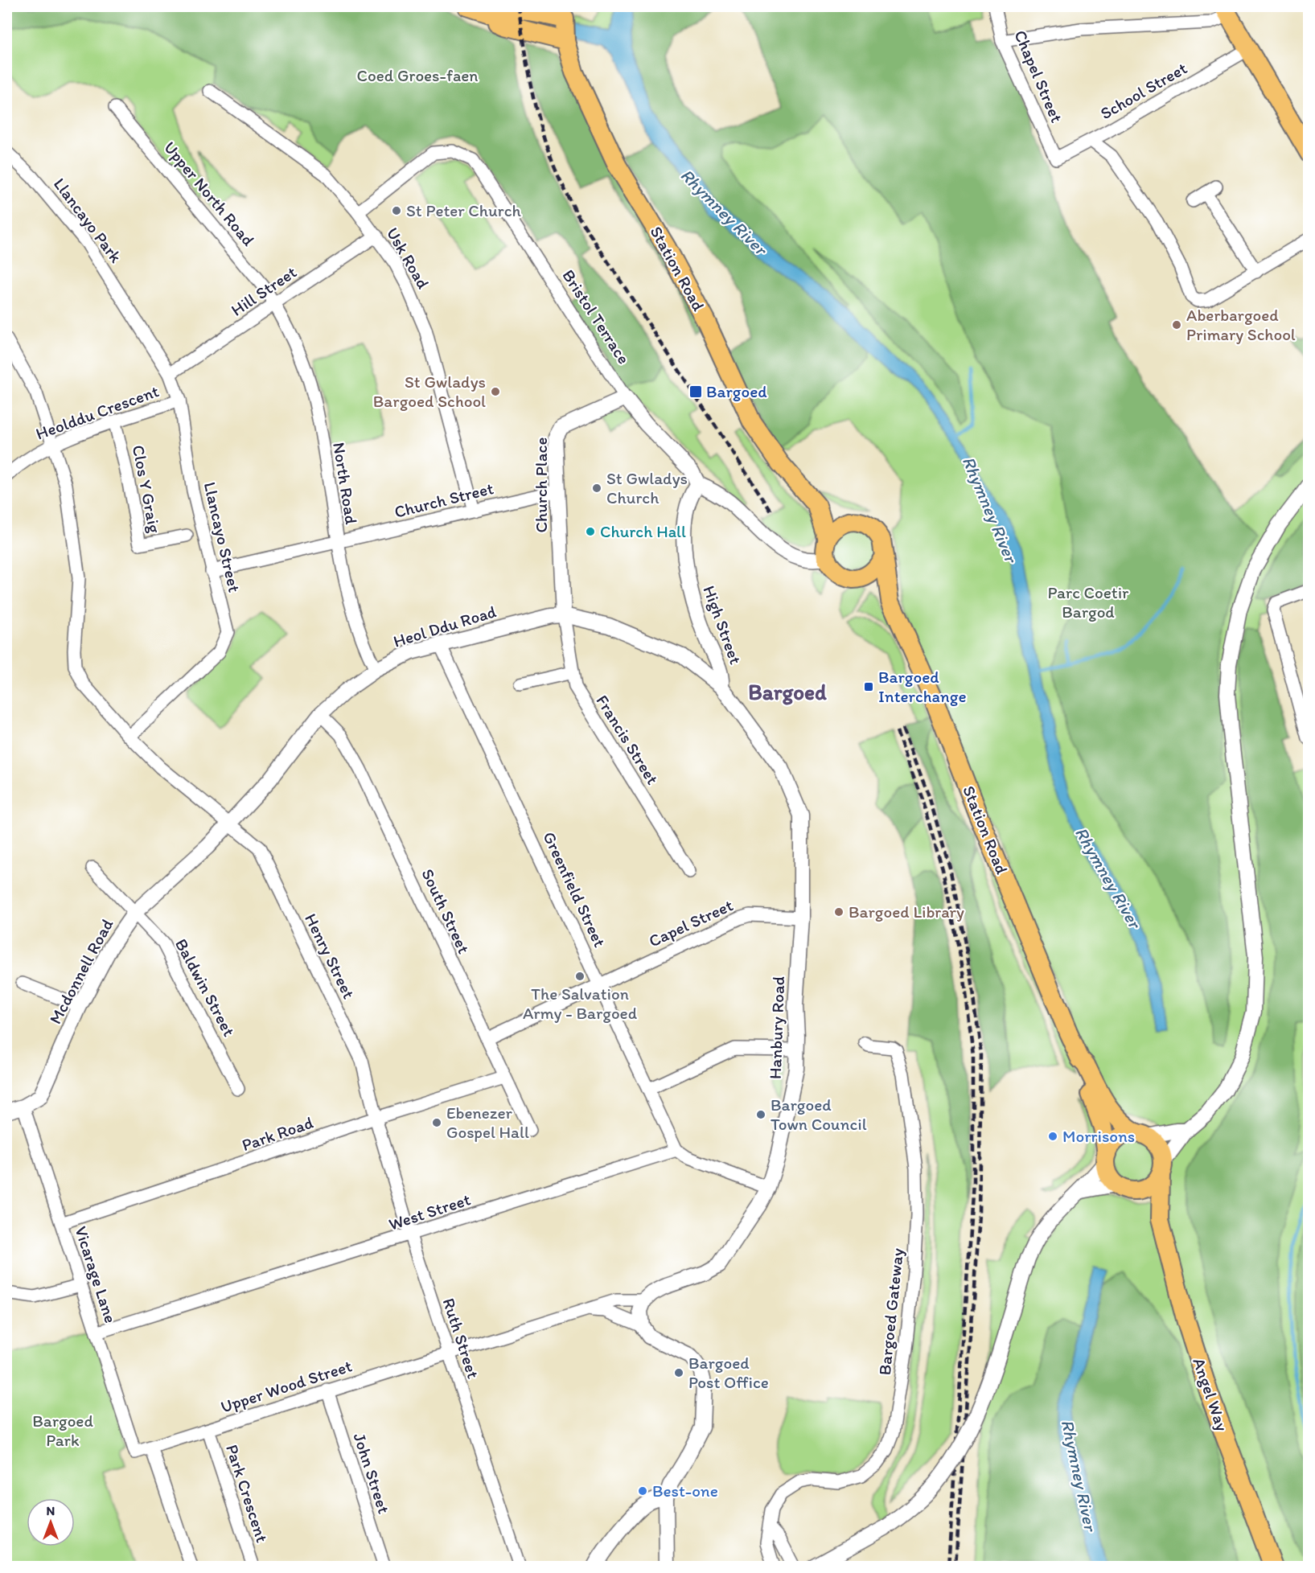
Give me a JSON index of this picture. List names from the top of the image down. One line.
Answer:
{"streets":{"main road":["Station Road","Angel Way"],"street":["Chapel Street","School Street","Upper North Road","Llancayo Park","Usk Road","Hill Street","Bristol Terrace","Heolddu Crescent","North Road","Church Place","Clos Y Graig","Church Street","Llancayo Street","High Street","Heol Ddu Road","Francis Street","Greenfield Street","South Street","Capel Street","Henry Street","Mcdonnell Road","Baldwin Street","Hanbury Road","Park Road","West Street","Vicarage Lane","Bargoed Gateway","Ruth Street","Upper Wood Street","John Street","Park Crescent"]},"crossings":[["Chapel Street","School Street"],["Upper North Road","Hill Street"],["Upper North Road","North Road"],["Llancayo Park","Llancayo Street"],["Usk Road","Hill Street"],["Usk Road","Bristol Terrace"],["Usk Road","Church Street"],["Station Road","Angel Way"],["Hill Street","North Road"],["Hill Street","Llancayo Street"],["Bristol Terrace","Church Place"],["Bristol Terrace","High Street"],["Heolddu Crescent","Clos Y Graig"],["Heolddu Crescent","Llancayo Street"],["Heolddu Crescent","Henry Street"],["North Road","Church Street"],["North Road","Heol Ddu Road"],["Church Place","Church Street"],["Church Place","Heol Ddu Road"],["Church Place","Francis Street"],["Church Street","Llancayo Street"],["Llancayo Street","Henry Street"],["High Street","Hanbury Road"],["Heol Ddu Road","Francis Street"],["Heol Ddu Road","Greenfield Street"],["Heol Ddu Road","South Street"],["Heol Ddu Road","Henry Street"],["Heol Ddu Road","Mcdonnell Road"],["Greenfield Street","Capel Street"],["Greenfield Street","West Street"],["South Street","Capel Street"],["South Street","Park Road"],["Capel Street","Hanbury Road"],["Henry Street","Mcdonnell Road"],["Henry Street","Park Road"],["Henry Street","Ruth Street"],["Mcdonnell Road","Baldwin Street"],["Mcdonnell Road","Vicarage Lane"],["Hanbury Road","Upper Wood Street"],["Park Road","Vicarage Lane"],["Park Road","Ruth Street"],["West Street","Vicarage Lane"],["West Street","Ruth Street"],["Vicarage Lane","Upper Wood Street"],["Ruth Street","Upper Wood Street"],["Upper Wood Street","John Street"],["Upper Wood Street","Park Crescent"]],"districts":["Bargoed"],"water":["Rhymney River"],"parks":["Coed Groes-faen","Parc Coetir Bargod","Bargoed Park"],"places":{"other":["St Peter Church","Aberbargoed Primary School","St Gwladys Bargoed School","St Gwladys Church","Church Hall","Bargoed Library","The Salvation Army - Bargoed","Bargoed Town Council","Ebenezer Gospel Hall","Morrisons","Bargoed Post Office","Best-one"],"transit":["Bargoed","Bargoed Interchange"]},"north":"top"}
